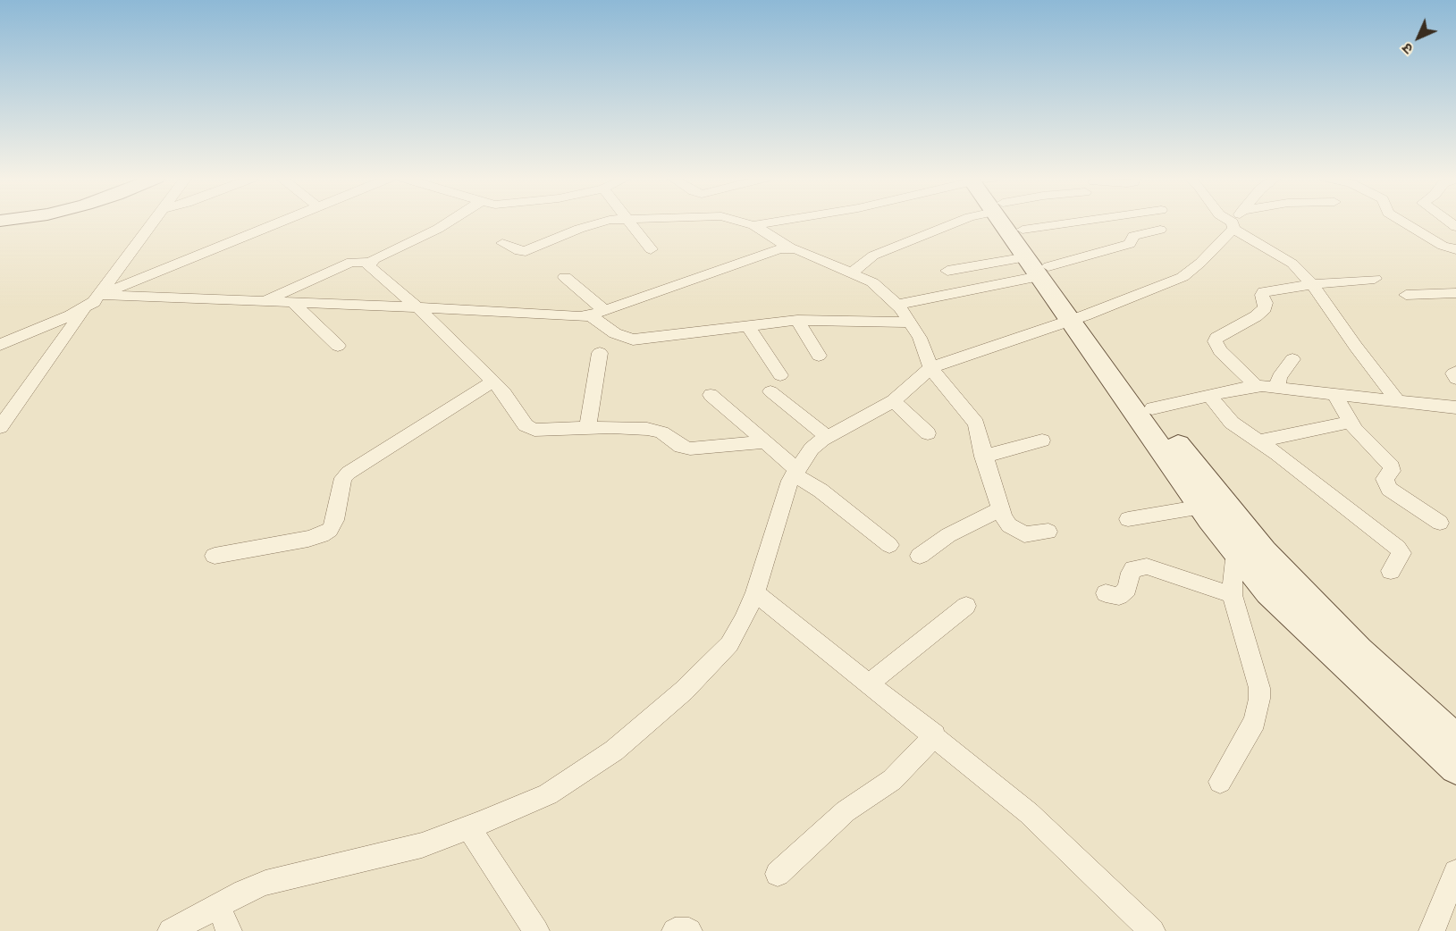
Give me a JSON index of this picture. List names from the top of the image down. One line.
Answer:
{"north":"bottom left"}
